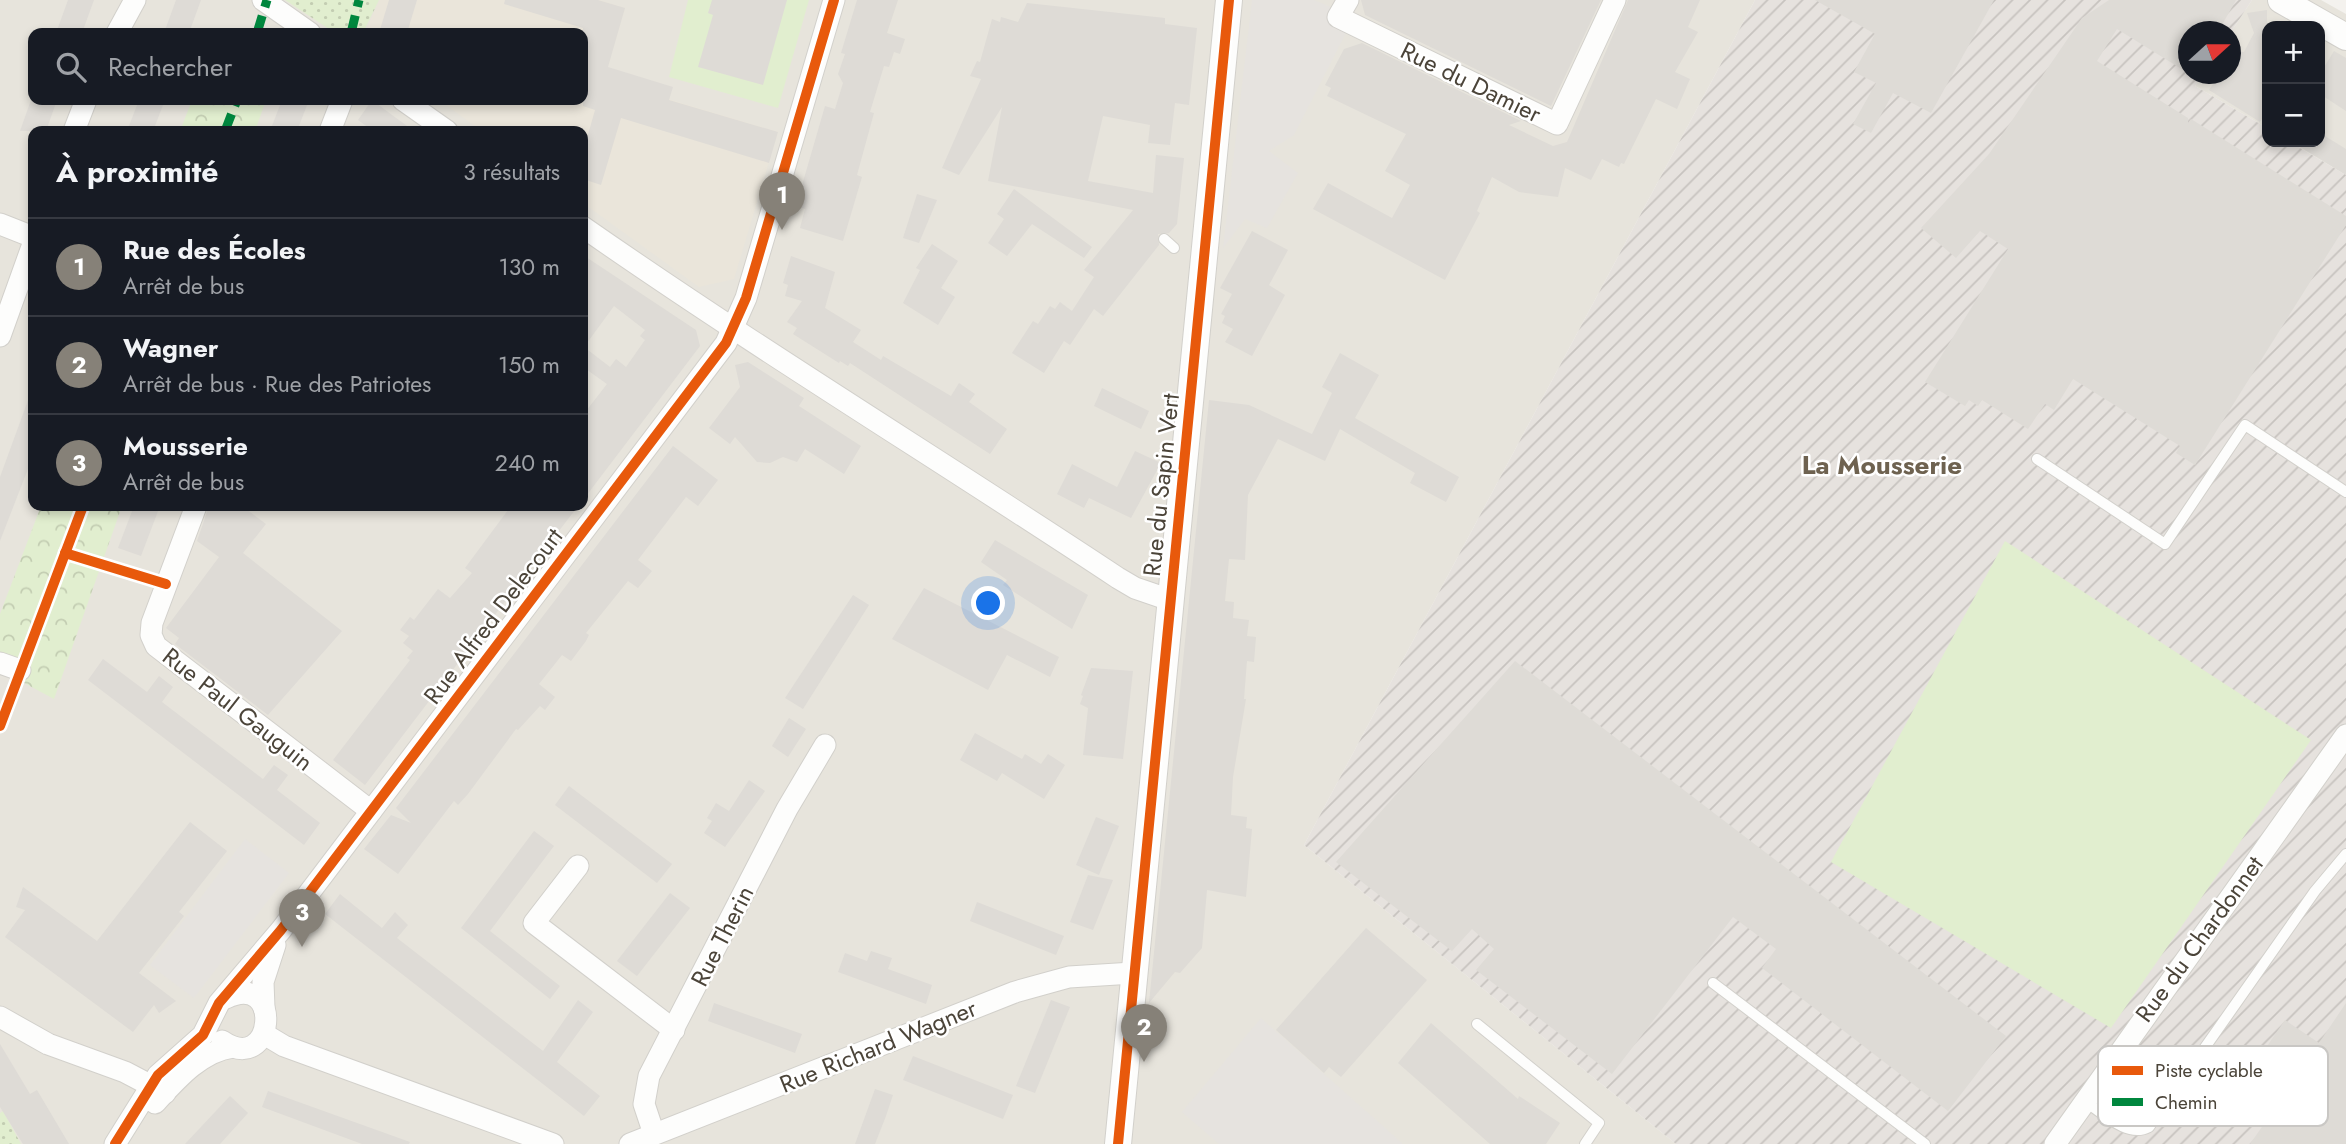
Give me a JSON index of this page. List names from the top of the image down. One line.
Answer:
{"streets":{"street":["Rue du Damier","Rue du Sapin Vert","Rue Alfred Delecourt","Rue Paul Gauguin","Rue Therin","Rue du Chardonnet","Rue Richard Wagner"]},"crossings":[["Rue du Sapin Vert","Rue Richard Wagner"],["Rue Alfred Delecourt","Rue Paul Gauguin"],["Rue Therin","Rue Richard Wagner"]],"districts":["La Mousserie"],"legend":["Piste cyclable","Chemin"],"north":"right","page":{"map_buttons":["+","−"],"search":"Rechercher","heading":["À proximité","3 résultats"],"pins":["1","3","2"],"list":[{"mark":"1","name":"Rue des Écoles","note":"Arrêt de bus","value":"130 m"},{"mark":"2","name":"Wagner","note":"Arrêt de bus · Rue des Patriotes","value":"150 m"},{"mark":"3","name":"Mousserie","note":"Arrêt de bus","value":"240 m"}]}}
